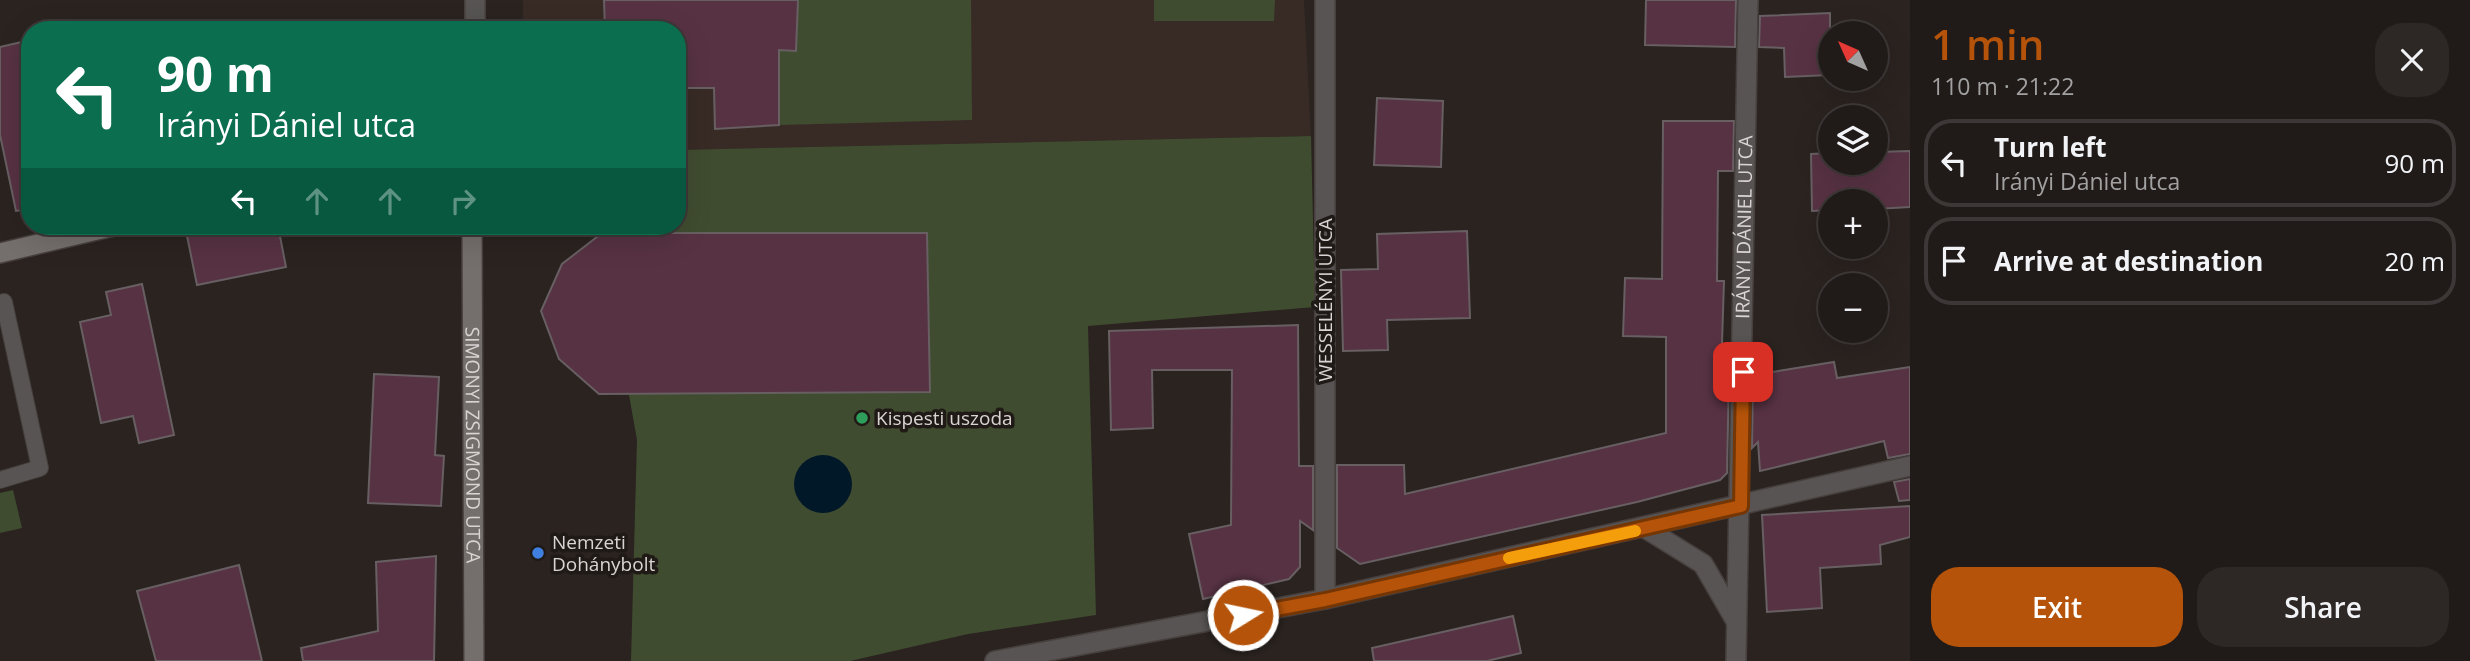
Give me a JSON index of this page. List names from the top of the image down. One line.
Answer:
{"streets":{"main road":["SIMONYI ZSIGMOND UTCA"],"street":["IRÁNYI DÁNIEL UTCA","WESSELÉNYI UTCA"]},"places":["Kispesti uszoda","Nemzeti Dohánybolt"],"north":"top left","page":{"heading":["1 min","110 m · 21:22"],"map_buttons":["+","−"],"turn":["90 m","Irányi Dániel utca"],"list":[{"name":"Turn left","note":"Irányi Dániel utca","value":"90 m"},{"name":"Arrive at destination","value":"20 m"}],"buttons":["Exit","Share"]}}
